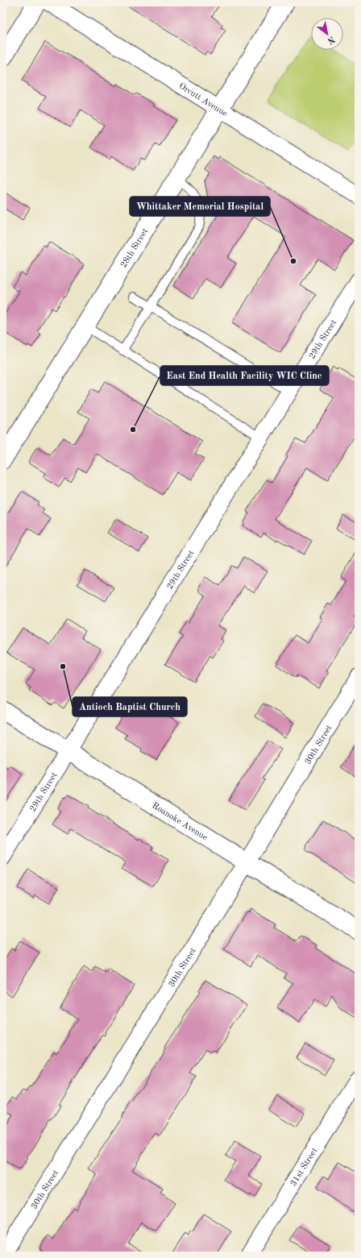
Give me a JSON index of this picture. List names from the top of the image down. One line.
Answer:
{"streets":{"main road":["28th Street","Roanoke Avenue"],"street":["Orcutt Avenue","29th Street","30th Street","31st Street"]},"crossings":[["Orcutt Avenue","28th Street"],["29th Street","Roanoke Avenue"],["30th Street","Roanoke Avenue"]],"places":["Whittaker Memorial Hospital","East End Health Facility WIC Clinc","Antioch Baptist Church"],"north":"bottom right"}
